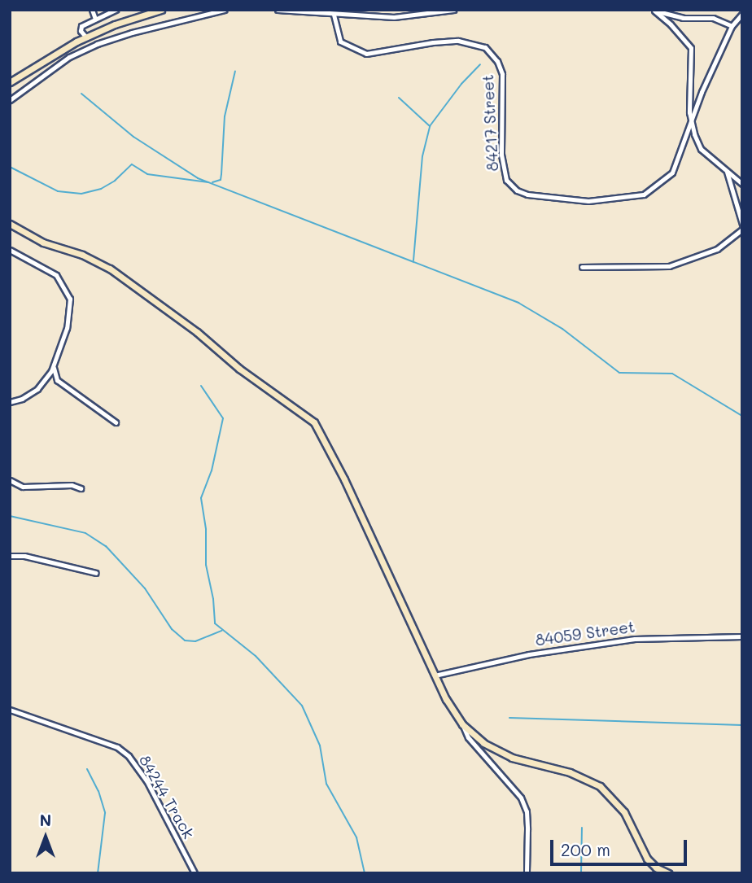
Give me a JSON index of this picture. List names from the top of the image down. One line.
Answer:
{"streets":{"street":["84217 Street","84059 Street","84244 Track"]},"scale_bar":"200 m","north":"top"}
